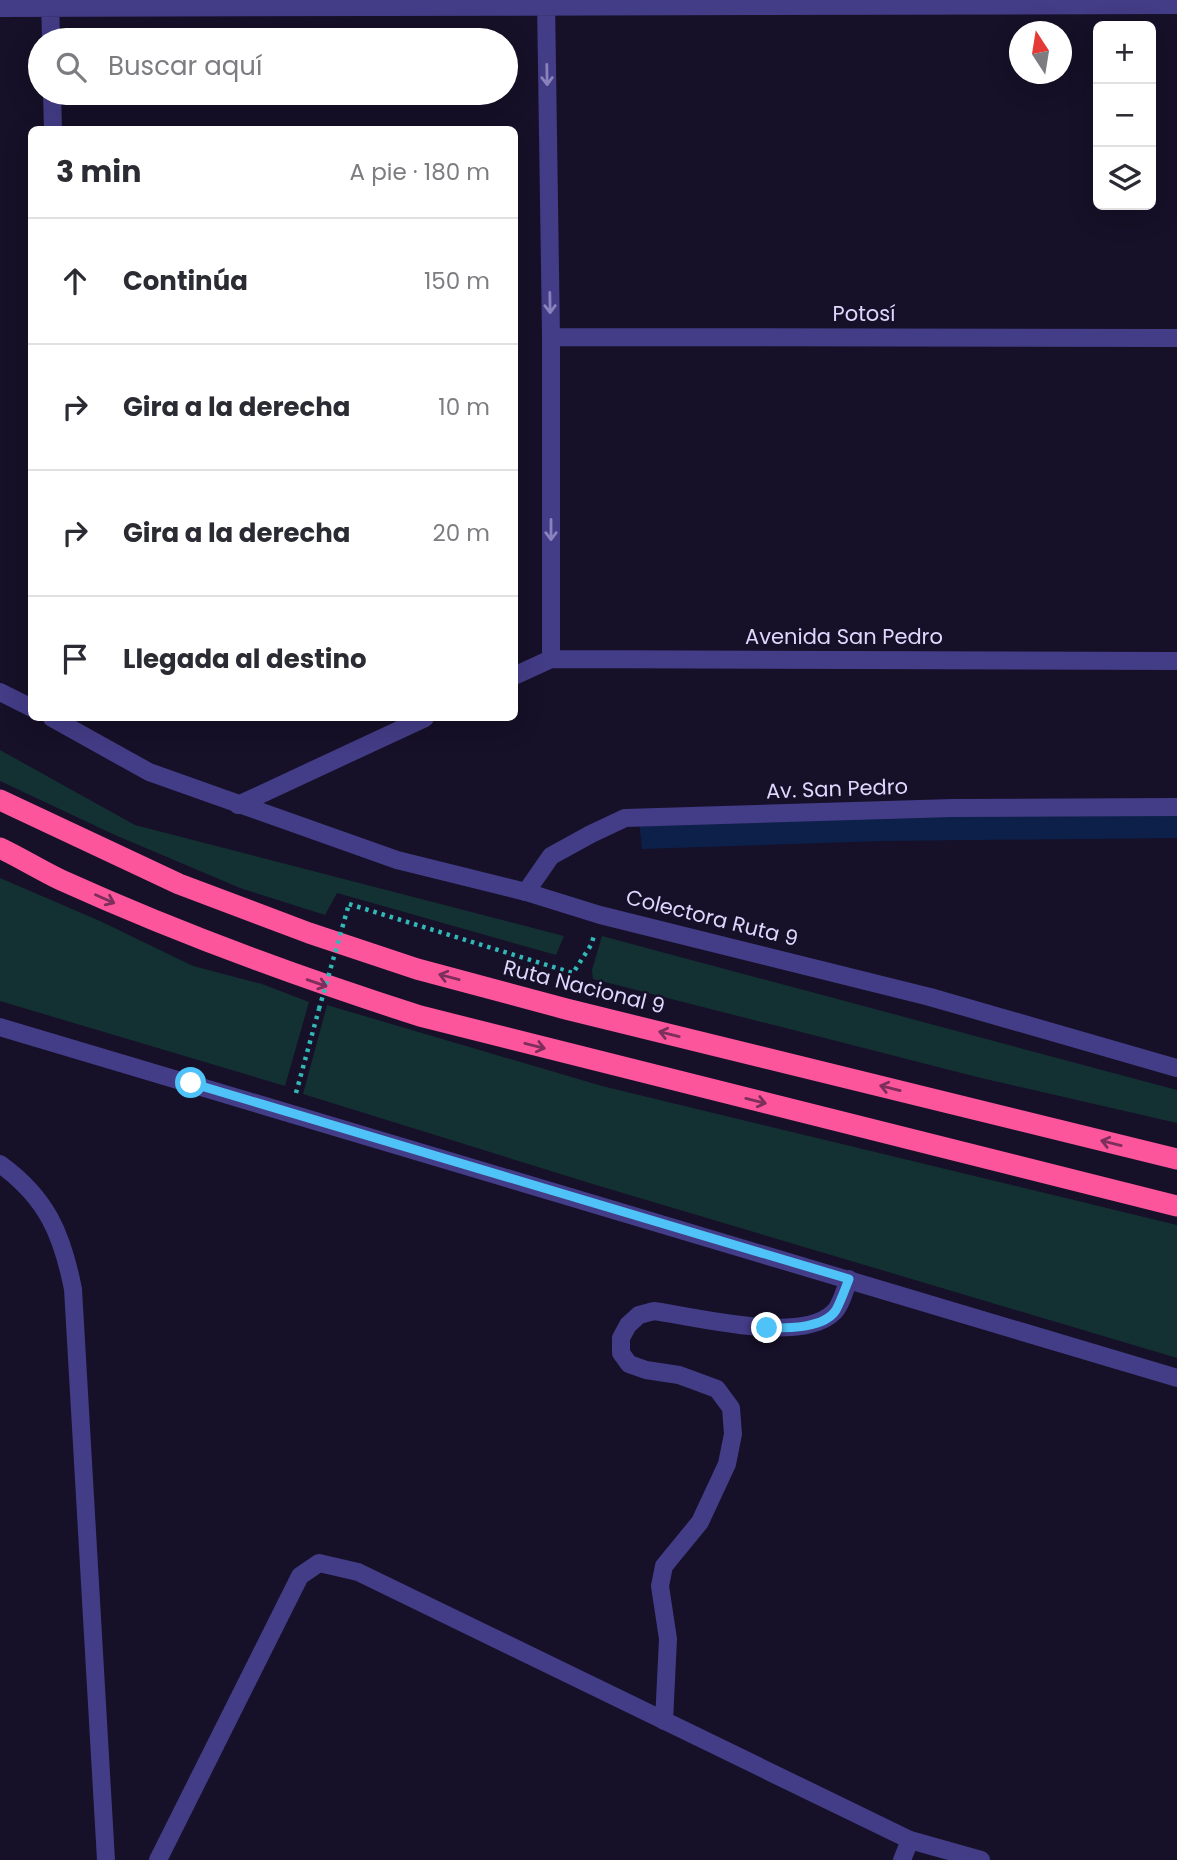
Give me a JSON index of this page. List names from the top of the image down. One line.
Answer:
{"streets":{"highway":["Ruta Nacional 9"],"street":["Potosí","Avenida San Pedro","Av. San Pedro","Colectora Ruta 9"]},"crossings":[["Av. San Pedro","Colectora Ruta 9"]],"north":"top","page":{"map_buttons":["+","−"],"search":"Buscar aquí","heading":["3 min","A pie · 180 m"],"list":[["Continúa","150 m"],["Gira a la derecha","10 m"],["Gira a la derecha","20 m"],"Llegada al destino"]}}
